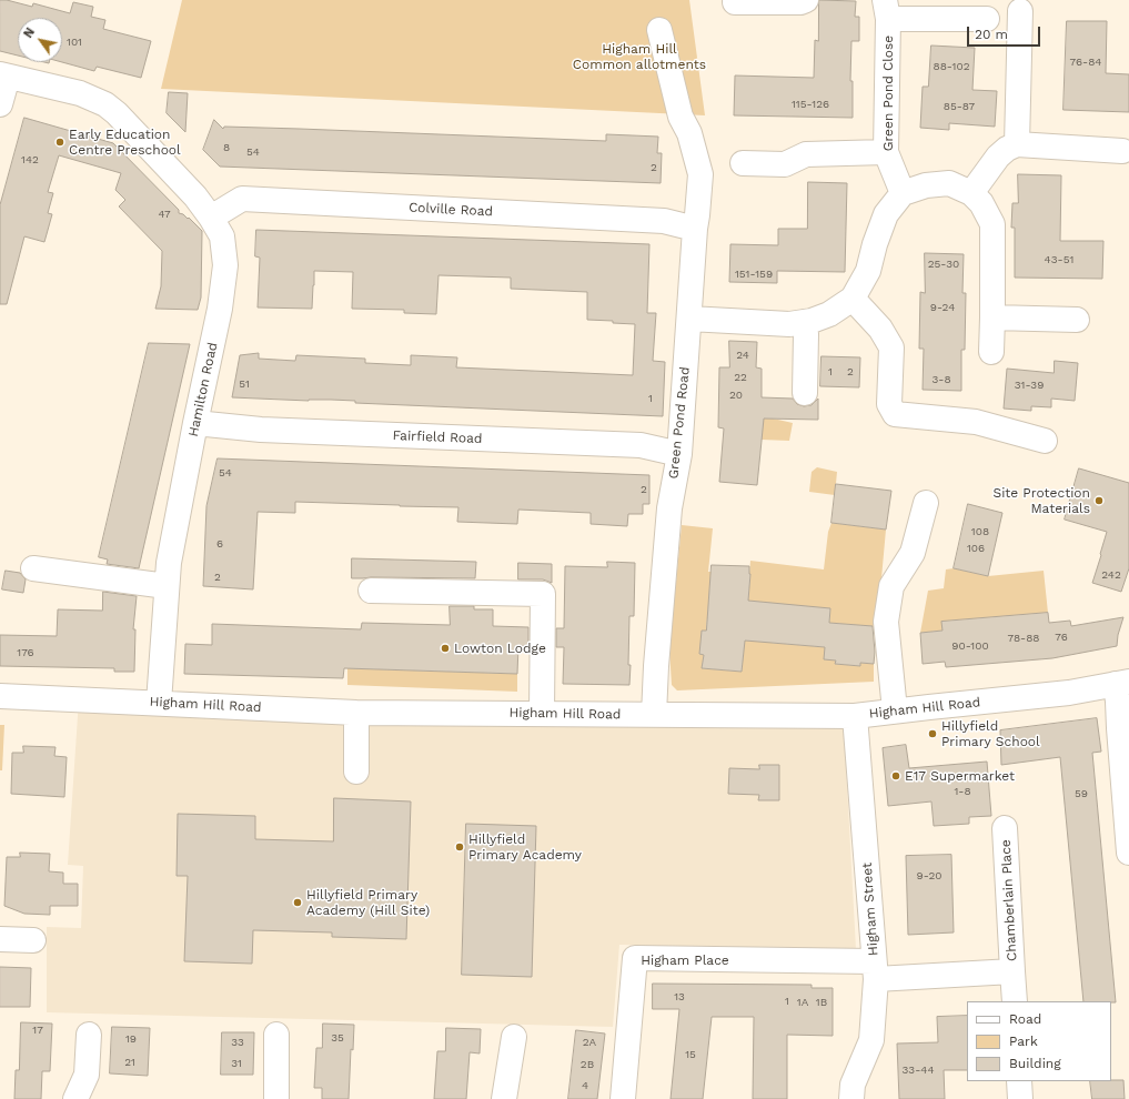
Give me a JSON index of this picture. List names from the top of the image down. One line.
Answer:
{"streets":{"street":["Green Pond Close","Colville Road","Hamilton Road","Green Pond Road","Fairfield Road","Higham Hill Road","Chamberlain Place","Higham Street","Higham Place"]},"crossings":[["Colville Road","Hamilton Road"],["Colville Road","Green Pond Road"],["Hamilton Road","Fairfield Road"],["Hamilton Road","Higham Hill Road"],["Green Pond Road","Fairfield Road"],["Green Pond Road","Higham Hill Road"],["Higham Hill Road","Higham Street"],["Chamberlain Place","Higham Street"],["Chamberlain Place","Higham Place"],["Higham Street","Higham Place"]],"parks":["Higham Hill Common allotments"],"places":["Early Education Centre Preschool","Site Protection Materials","Lowton Lodge","Hillyfield Primary School","E17 Supermarket","Hillyfield Primary Academy","Hillyfield Primary Academy (Hill Site)"],"house_numbers":["101","76-84","88-102","115-126","85-87","8","54","142","2","47","43-51","25-30","151-159","9-24","24","1","2","22","3-8","51","31-39","20","1","54","2","108","6","106","242","2","76","78-88","90-100","176","1-8","59","9-20","13","1","1A","1B","17","35","19","33","2A","15","21","31","2B","33-44","4"],"legend":["Road","Park","Building"],"scale_bar":"20 m","north":"top left"}
